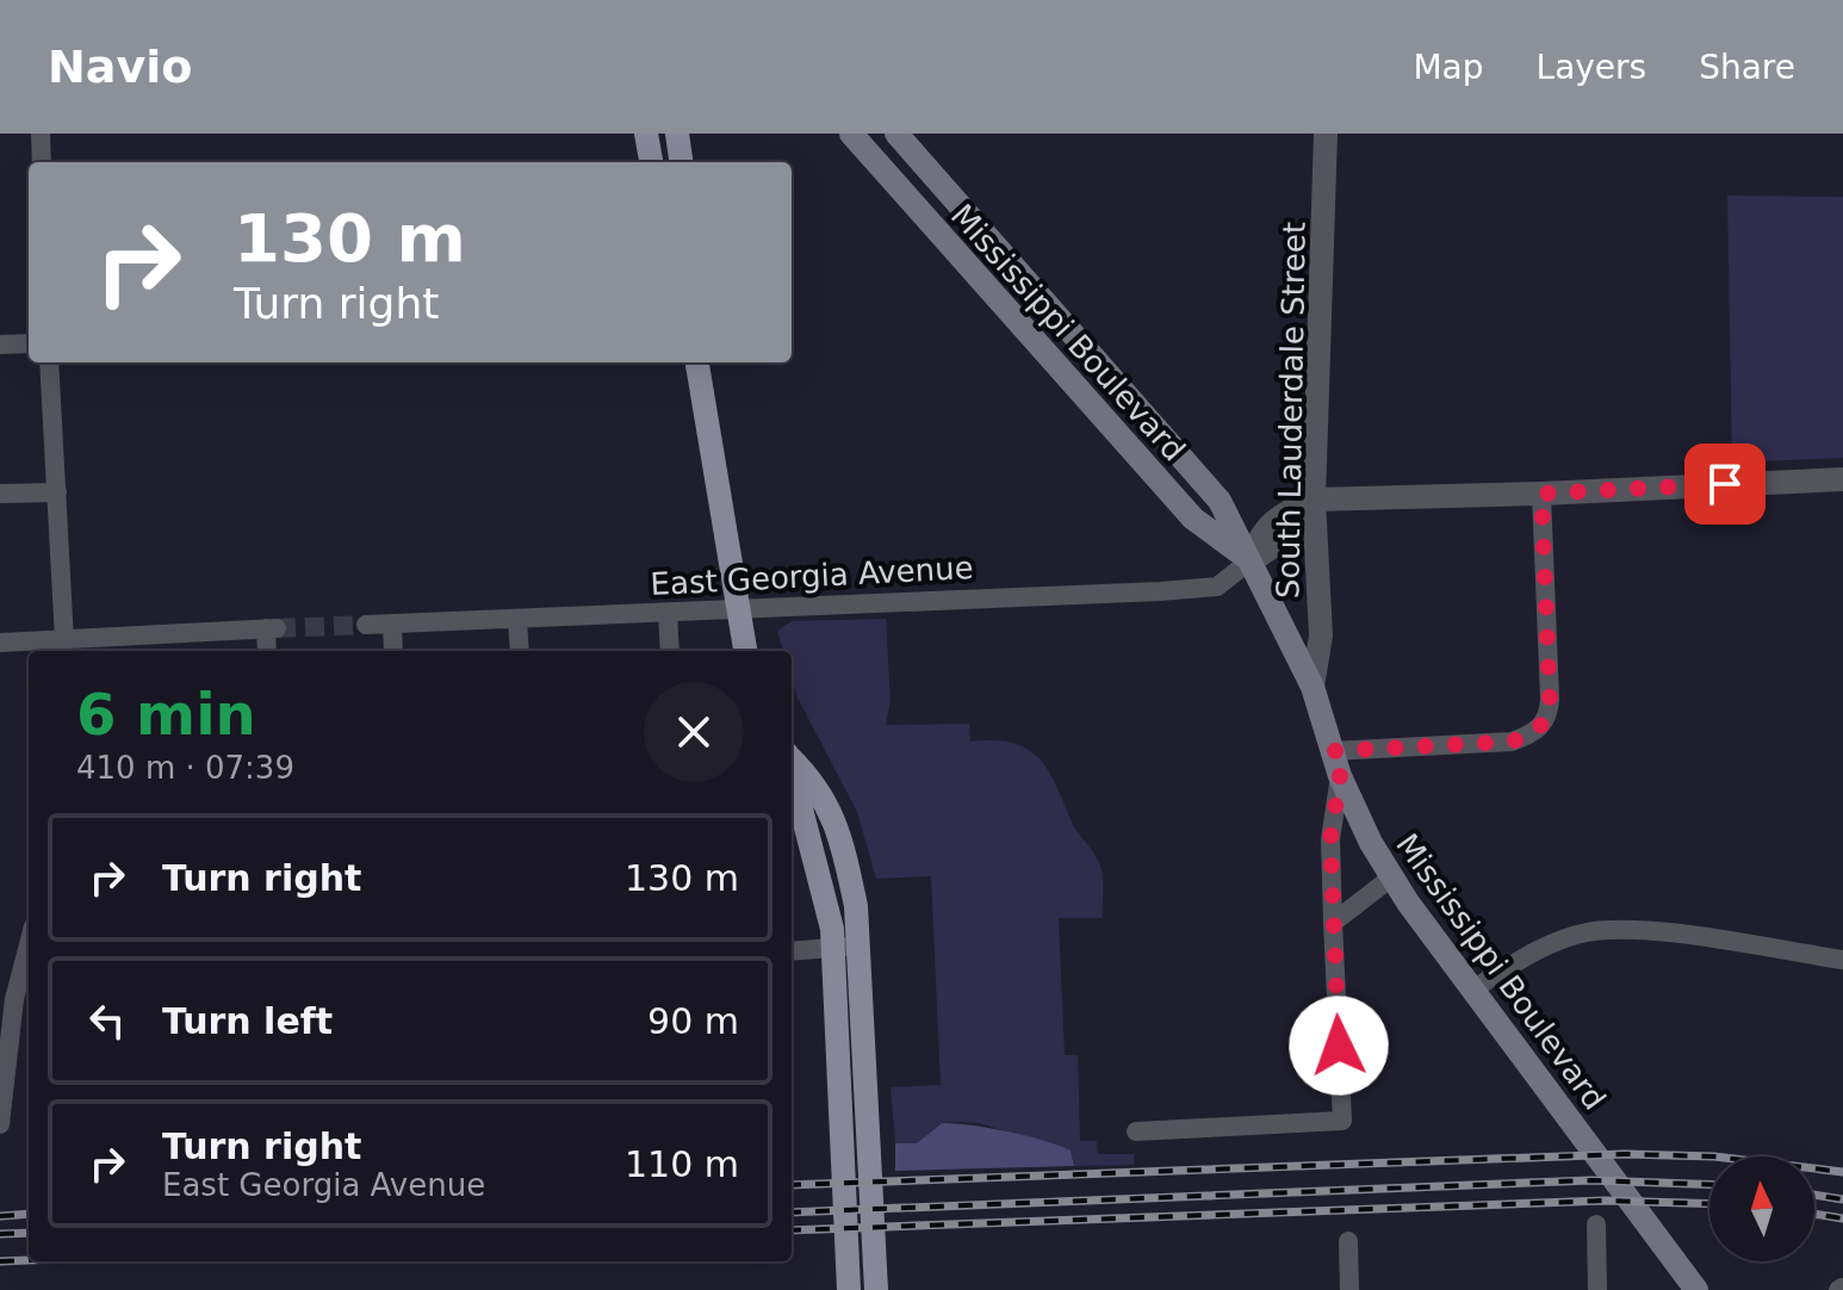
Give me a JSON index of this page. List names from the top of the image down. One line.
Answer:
{"streets":{"main road":["Mississippi Boulevard"],"street":["South Lauderdale Street","East Georgia Avenue"]},"crossings":[["Mississippi Boulevard","South Lauderdale Street"],["Mississippi Boulevard","East Georgia Avenue"],["South Lauderdale Street","East Georgia Avenue"]],"north":"top","page":{"header":"Navio","nav":["Map","Layers","Share"],"turn":["130 m","Turn right"],"heading":["6 min","410 m · 07:39"],"list":[{"name":"Turn right","value":"130 m"},{"name":"Turn left","value":"90 m"},{"name":"Turn right","note":"East Georgia Avenue","value":"110 m"}]}}
